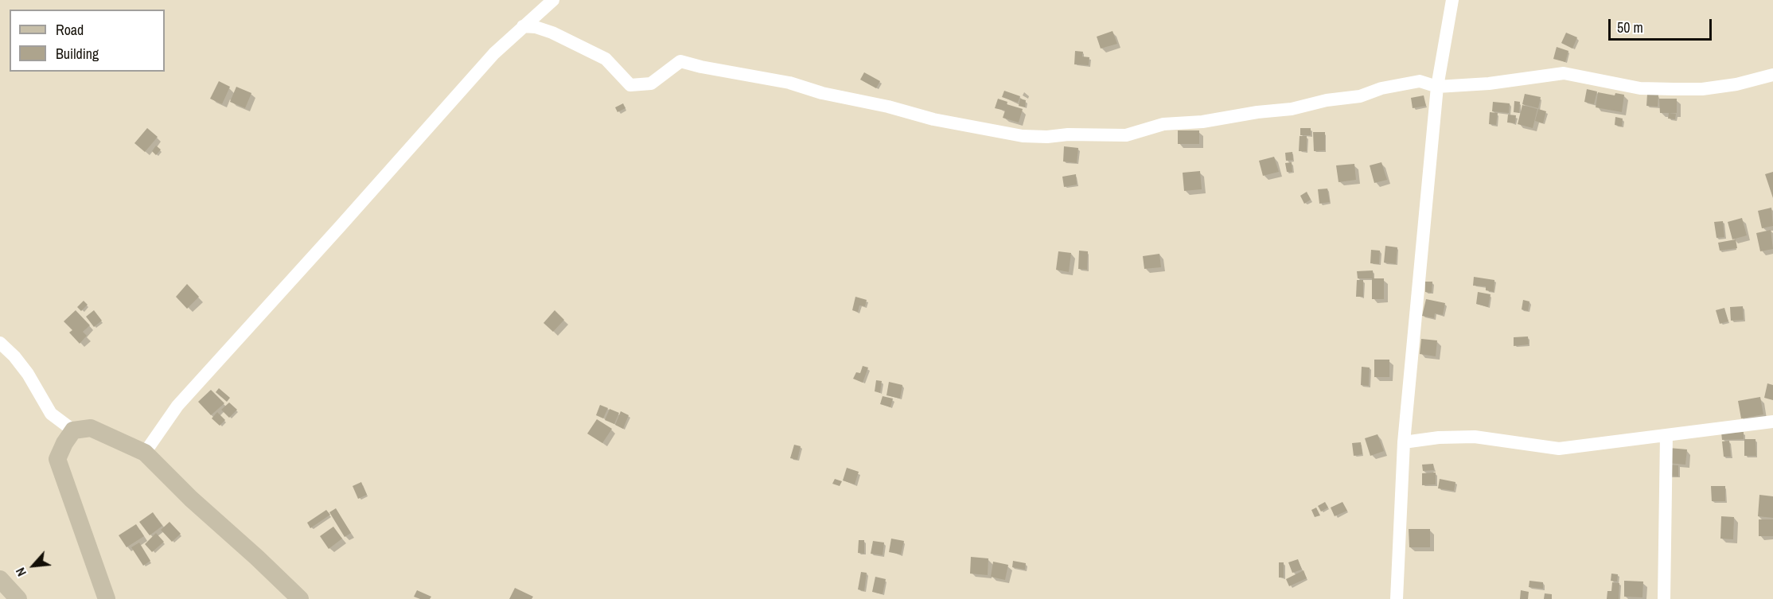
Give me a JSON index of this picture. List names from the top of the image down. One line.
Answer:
{"legend":["Road","Building"],"scale_bar":"50 m","north":"bottom left"}
